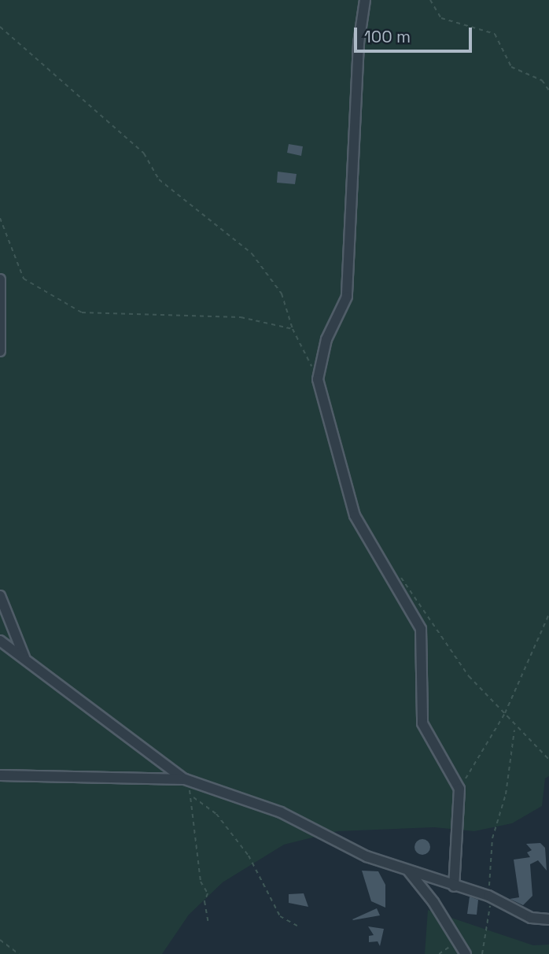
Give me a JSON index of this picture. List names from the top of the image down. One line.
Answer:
{"scale_bar":"100 m"}
